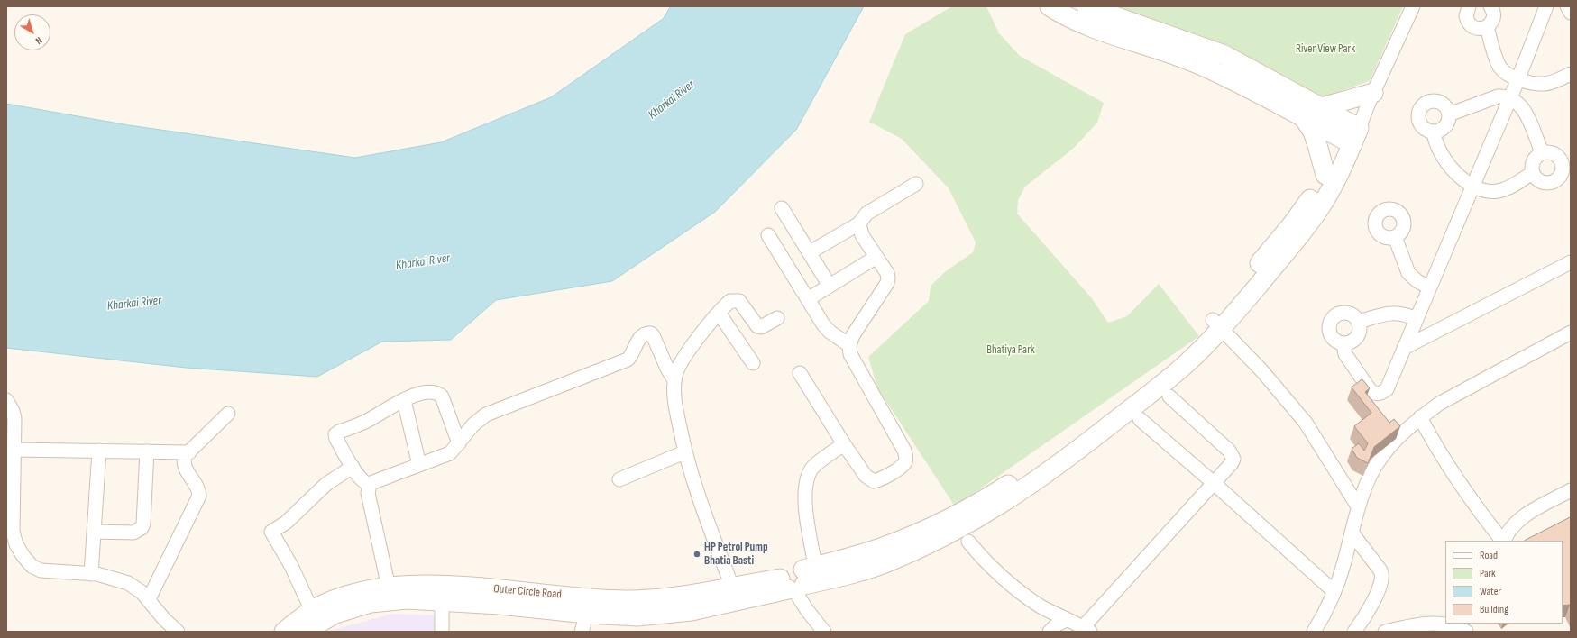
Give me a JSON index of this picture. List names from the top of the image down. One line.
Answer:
{"streets":{"main road":["Outer Circle Road"]},"water":["Kharkai River"],"parks":["River View Park","Bhatiya Park"],"places":["HP Petrol Pump Bhatia Basti"],"legend":["Road","Park","Water","Building"],"north":"bottom right"}
